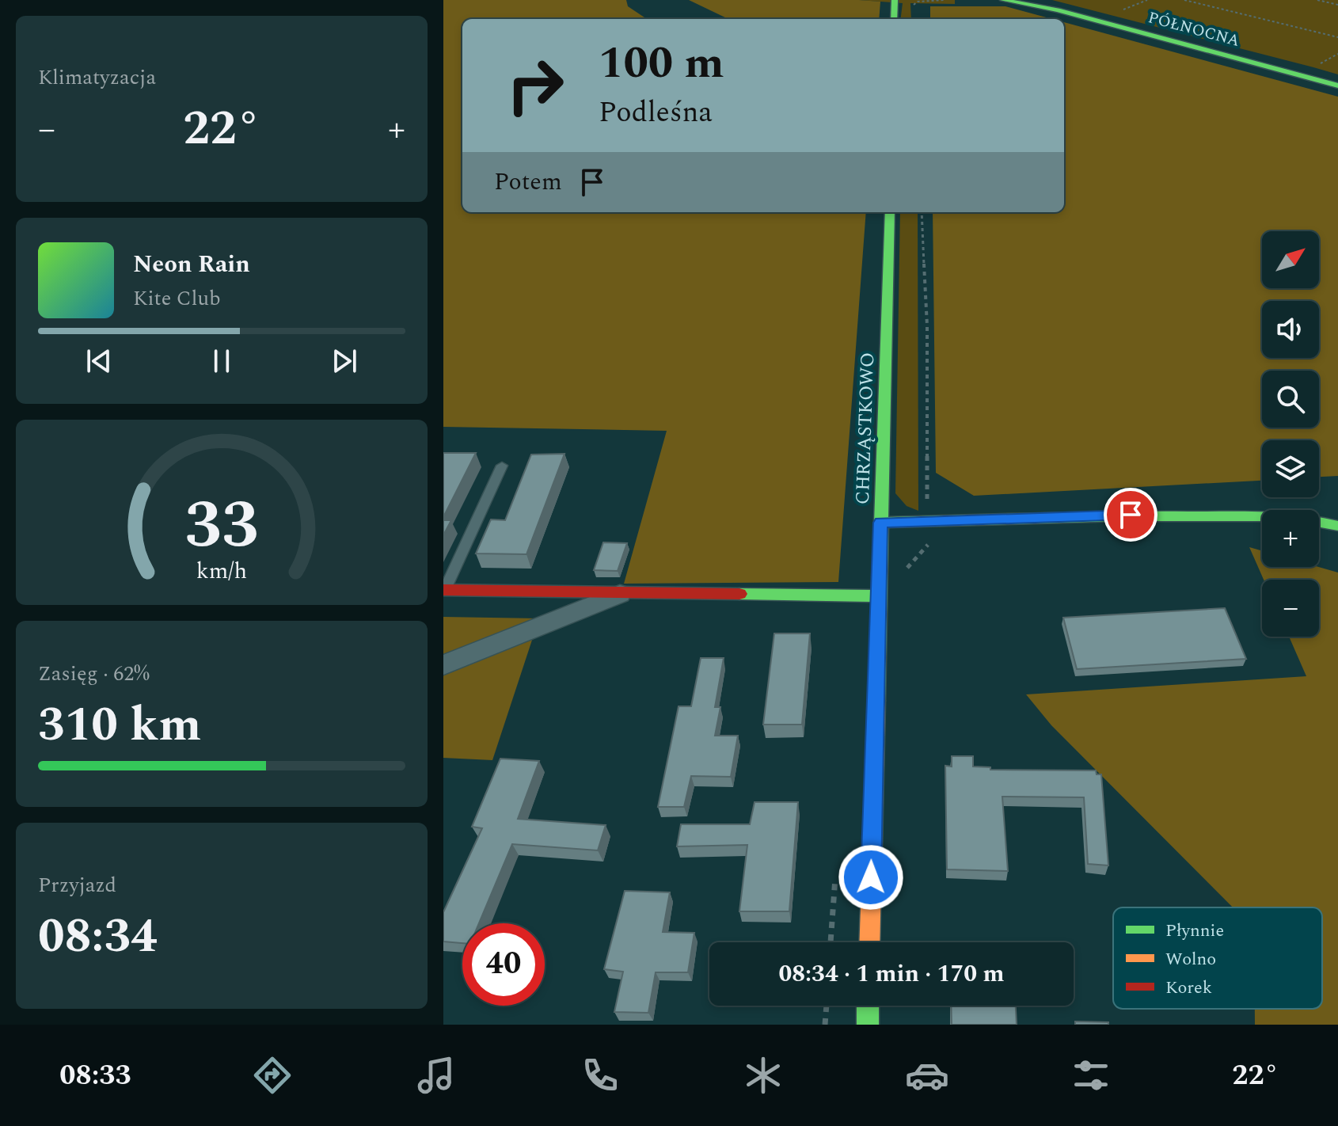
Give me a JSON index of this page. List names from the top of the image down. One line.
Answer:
{"streets":{"street":["PÓŁNOCNA","CHRZĄSTKOWO"]},"legend":["Płynnie","Wolno","Korek"],"north":"top right","page":{"tile":["Klimatyzacja",["Zasięg · 62%","310 km"],["Przyjazd","08:34"]],"turn":["100 m","Podleśna"],"heat":["−","22°","+"],"then":"Potem","map_buttons":["+","−"],"song":["Neon Rain","Kite Club"],"limit":"40","trip":"08:34 · 1 min · 170 m","tabs":["08:33","22°"],"gauge":["33","km/h"]}}
